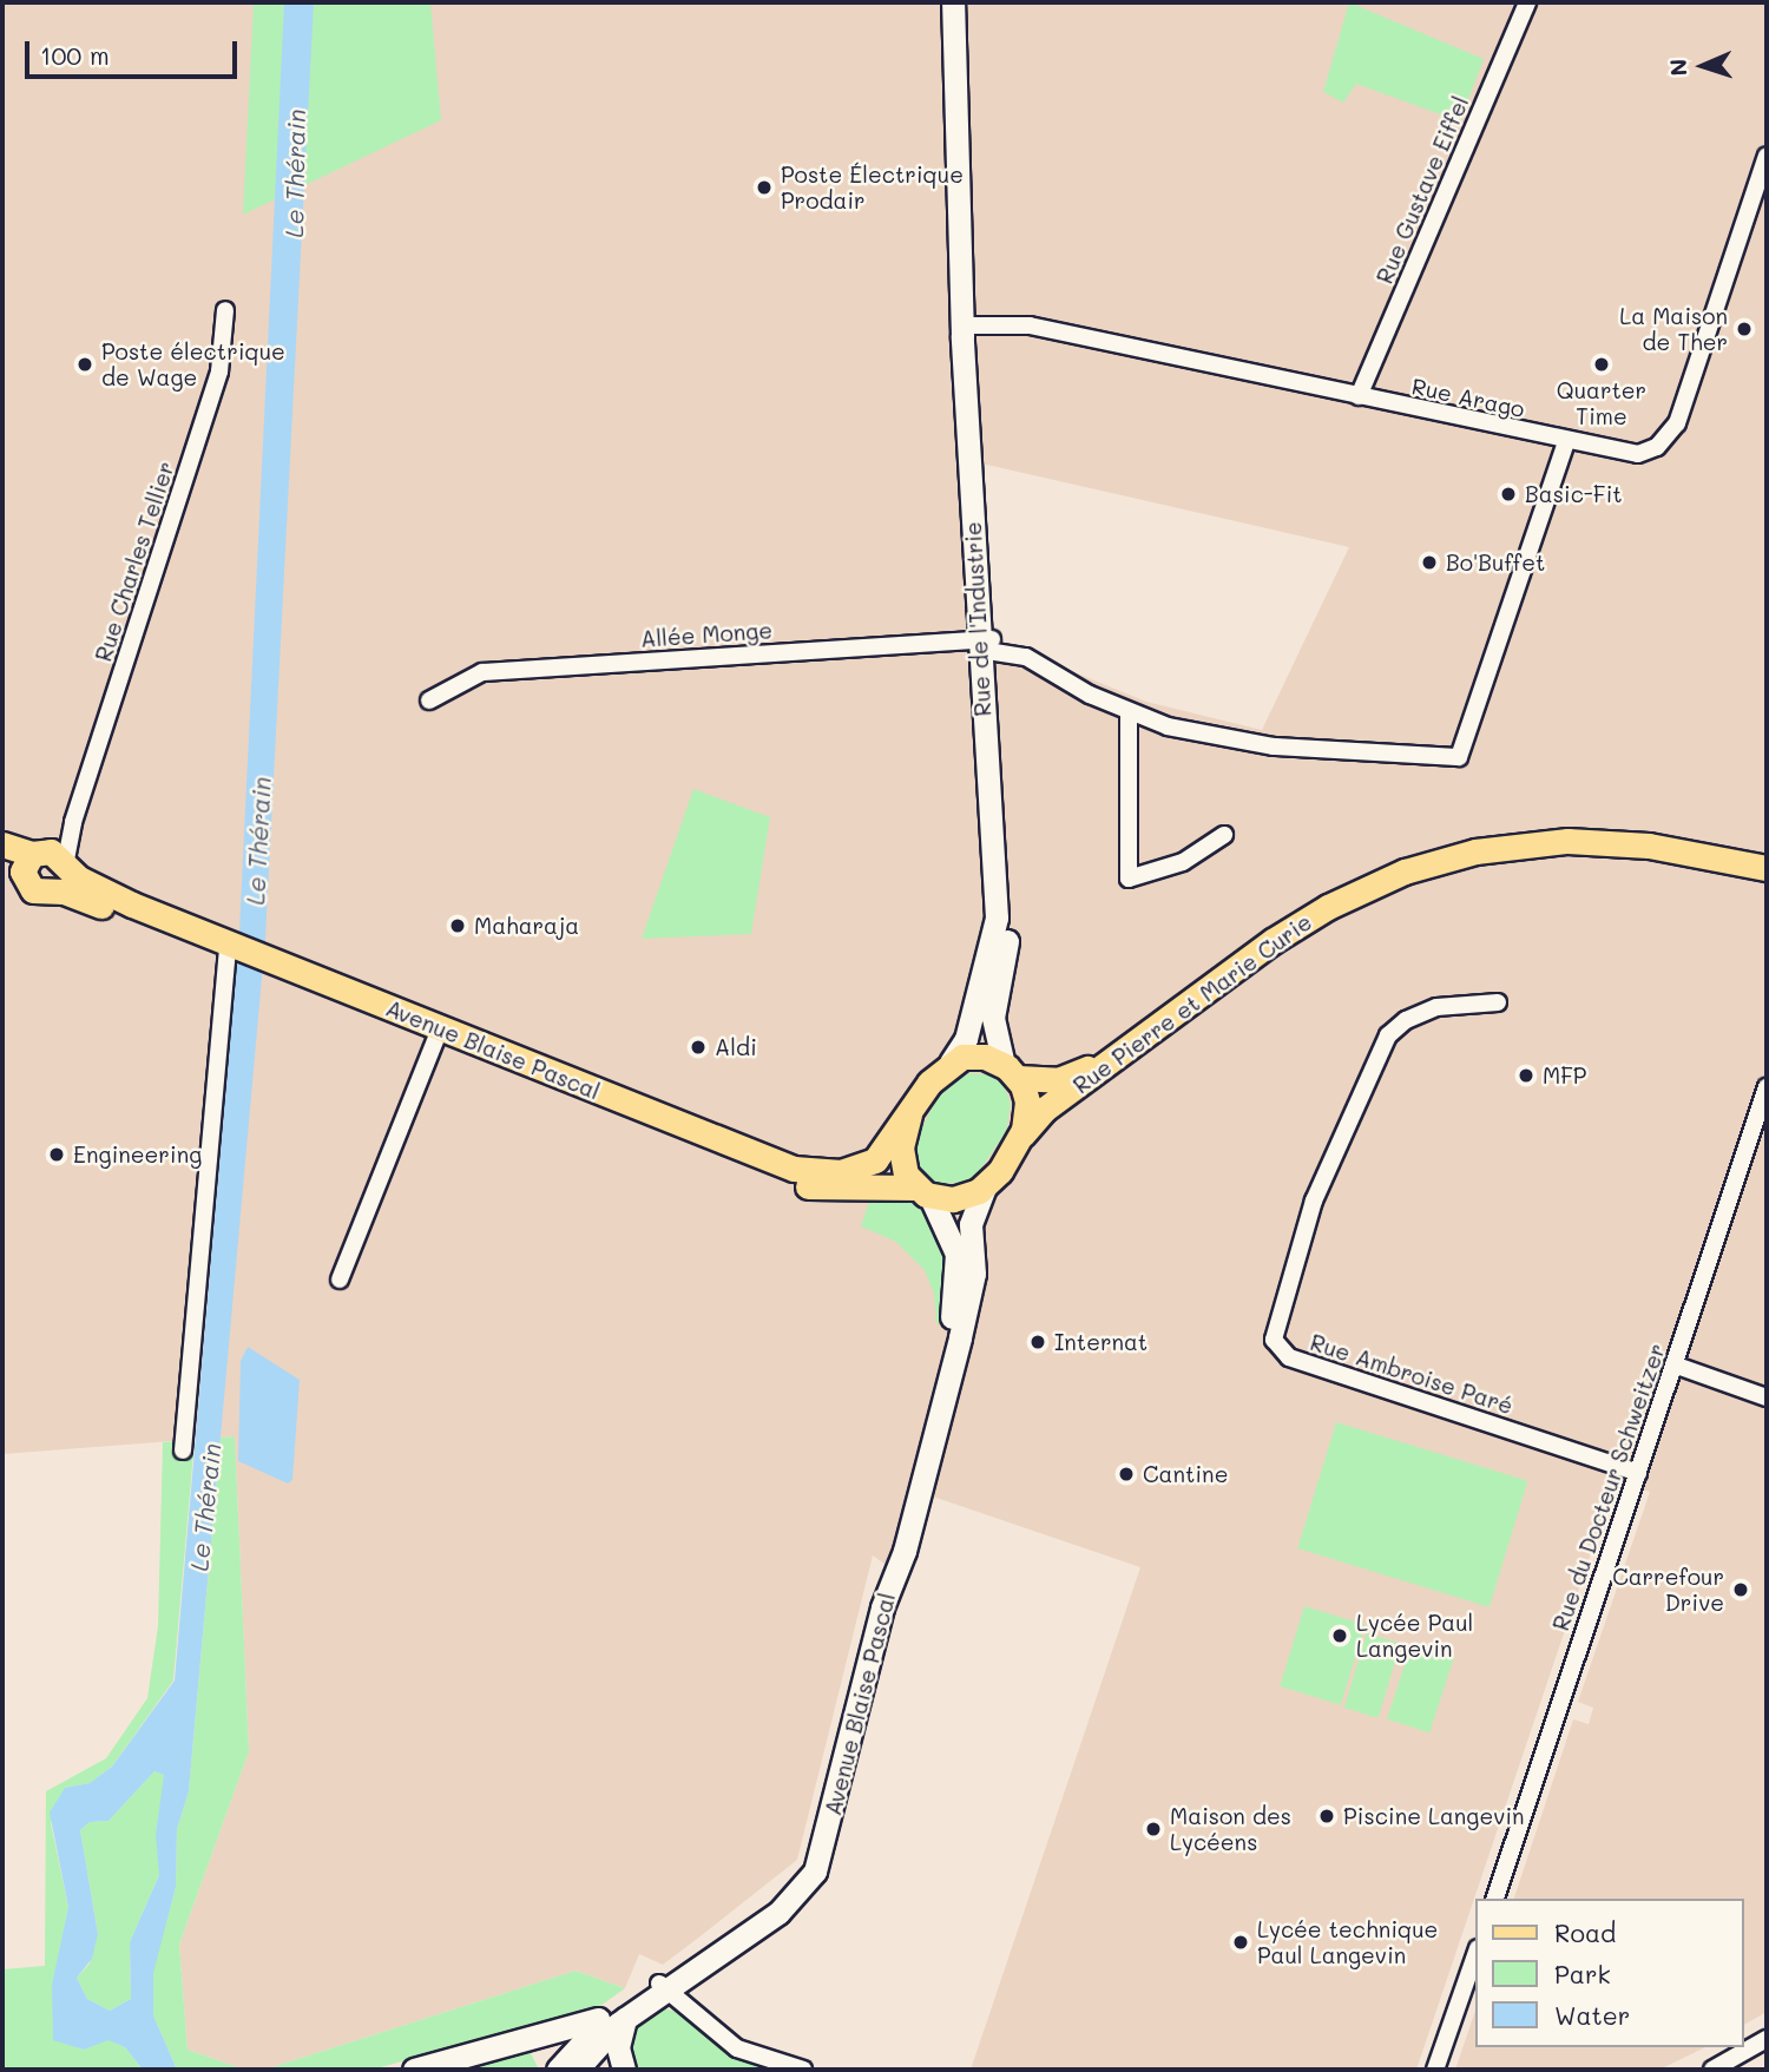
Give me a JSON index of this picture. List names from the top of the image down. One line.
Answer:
{"streets":{"main road":["Rue Pierre et Marie Curie","Avenue Blaise Pascal"],"street":["Rue Gustave Eiffel","Rue Arago","Rue Charles Tellier","Rue de l'Industrie","Allée Monge","Rue Ambroise Paré","Rue du Docteur Schweitzer"]},"crossings":[["Rue Gustave Eiffel","Rue Arago"],["Rue Arago","Rue de l'Industrie"],["Rue Charles Tellier","Avenue Blaise Pascal"],["Rue de l'Industrie","Allée Monge"],["Rue de l'Industrie","Rue Pierre et Marie Curie"],["Rue de l'Industrie","Avenue Blaise Pascal"],["Rue Pierre et Marie Curie","Avenue Blaise Pascal"],["Rue Ambroise Paré","Rue du Docteur Schweitzer"]],"water":["Le Thérain"],"places":["Poste Électrique Prodair","La Maison de Ther","Poste électrique de Wage","Quarter Time","Basic-Fit","Bo'Buffet","Maharaja","Aldi","MFP","Engineering","Internat","Cantine","Carrefour Drive","Lycée Paul Langevin","Piscine Langevin","Maison des Lycéens","Lycée technique Paul Langevin"],"legend":["Road","Park","Water"],"scale_bar":"100 m","north":"left"}
